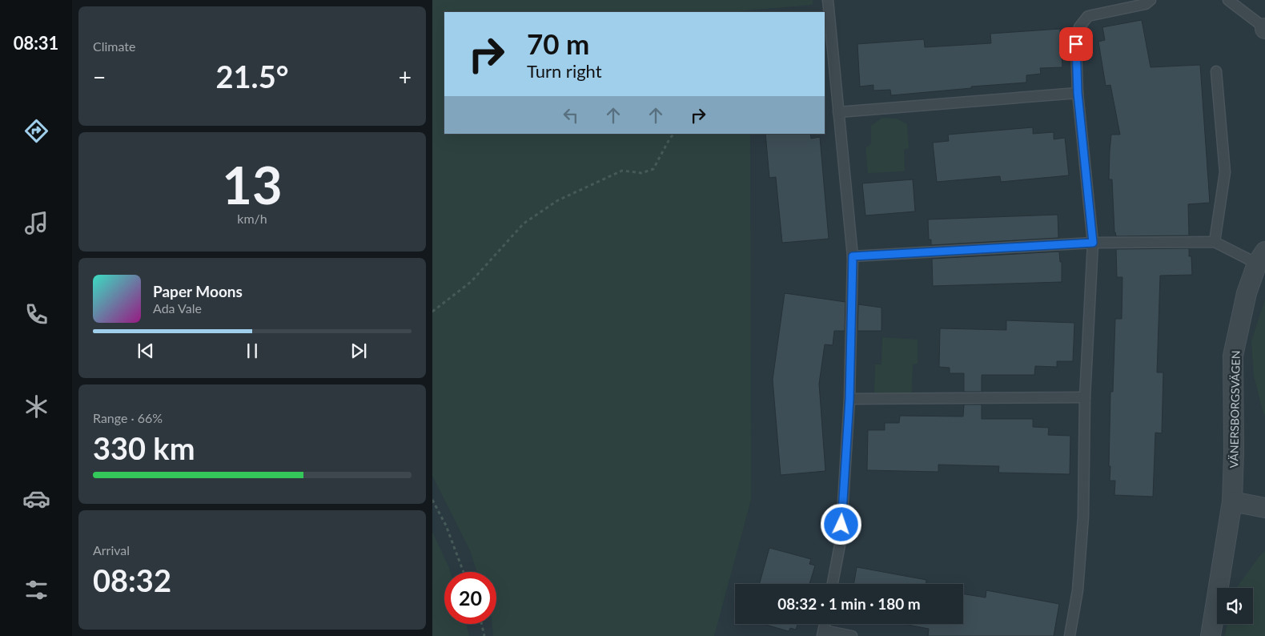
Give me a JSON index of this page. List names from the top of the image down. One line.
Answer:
{"streets":{"street":["VÄNERSBORGSVÄGEN"]},"page":{"tabs":"08:31","tile":["Climate",["13","km/h"],["Range · 66%","330 km"],["Arrival","08:32"]],"turn":["70 m","Turn right"],"heat":["−","21.5°","+"],"song":["Paper Moons","Ada Vale"],"limit":"20","trip":"08:32 · 1 min · 180 m"}}
